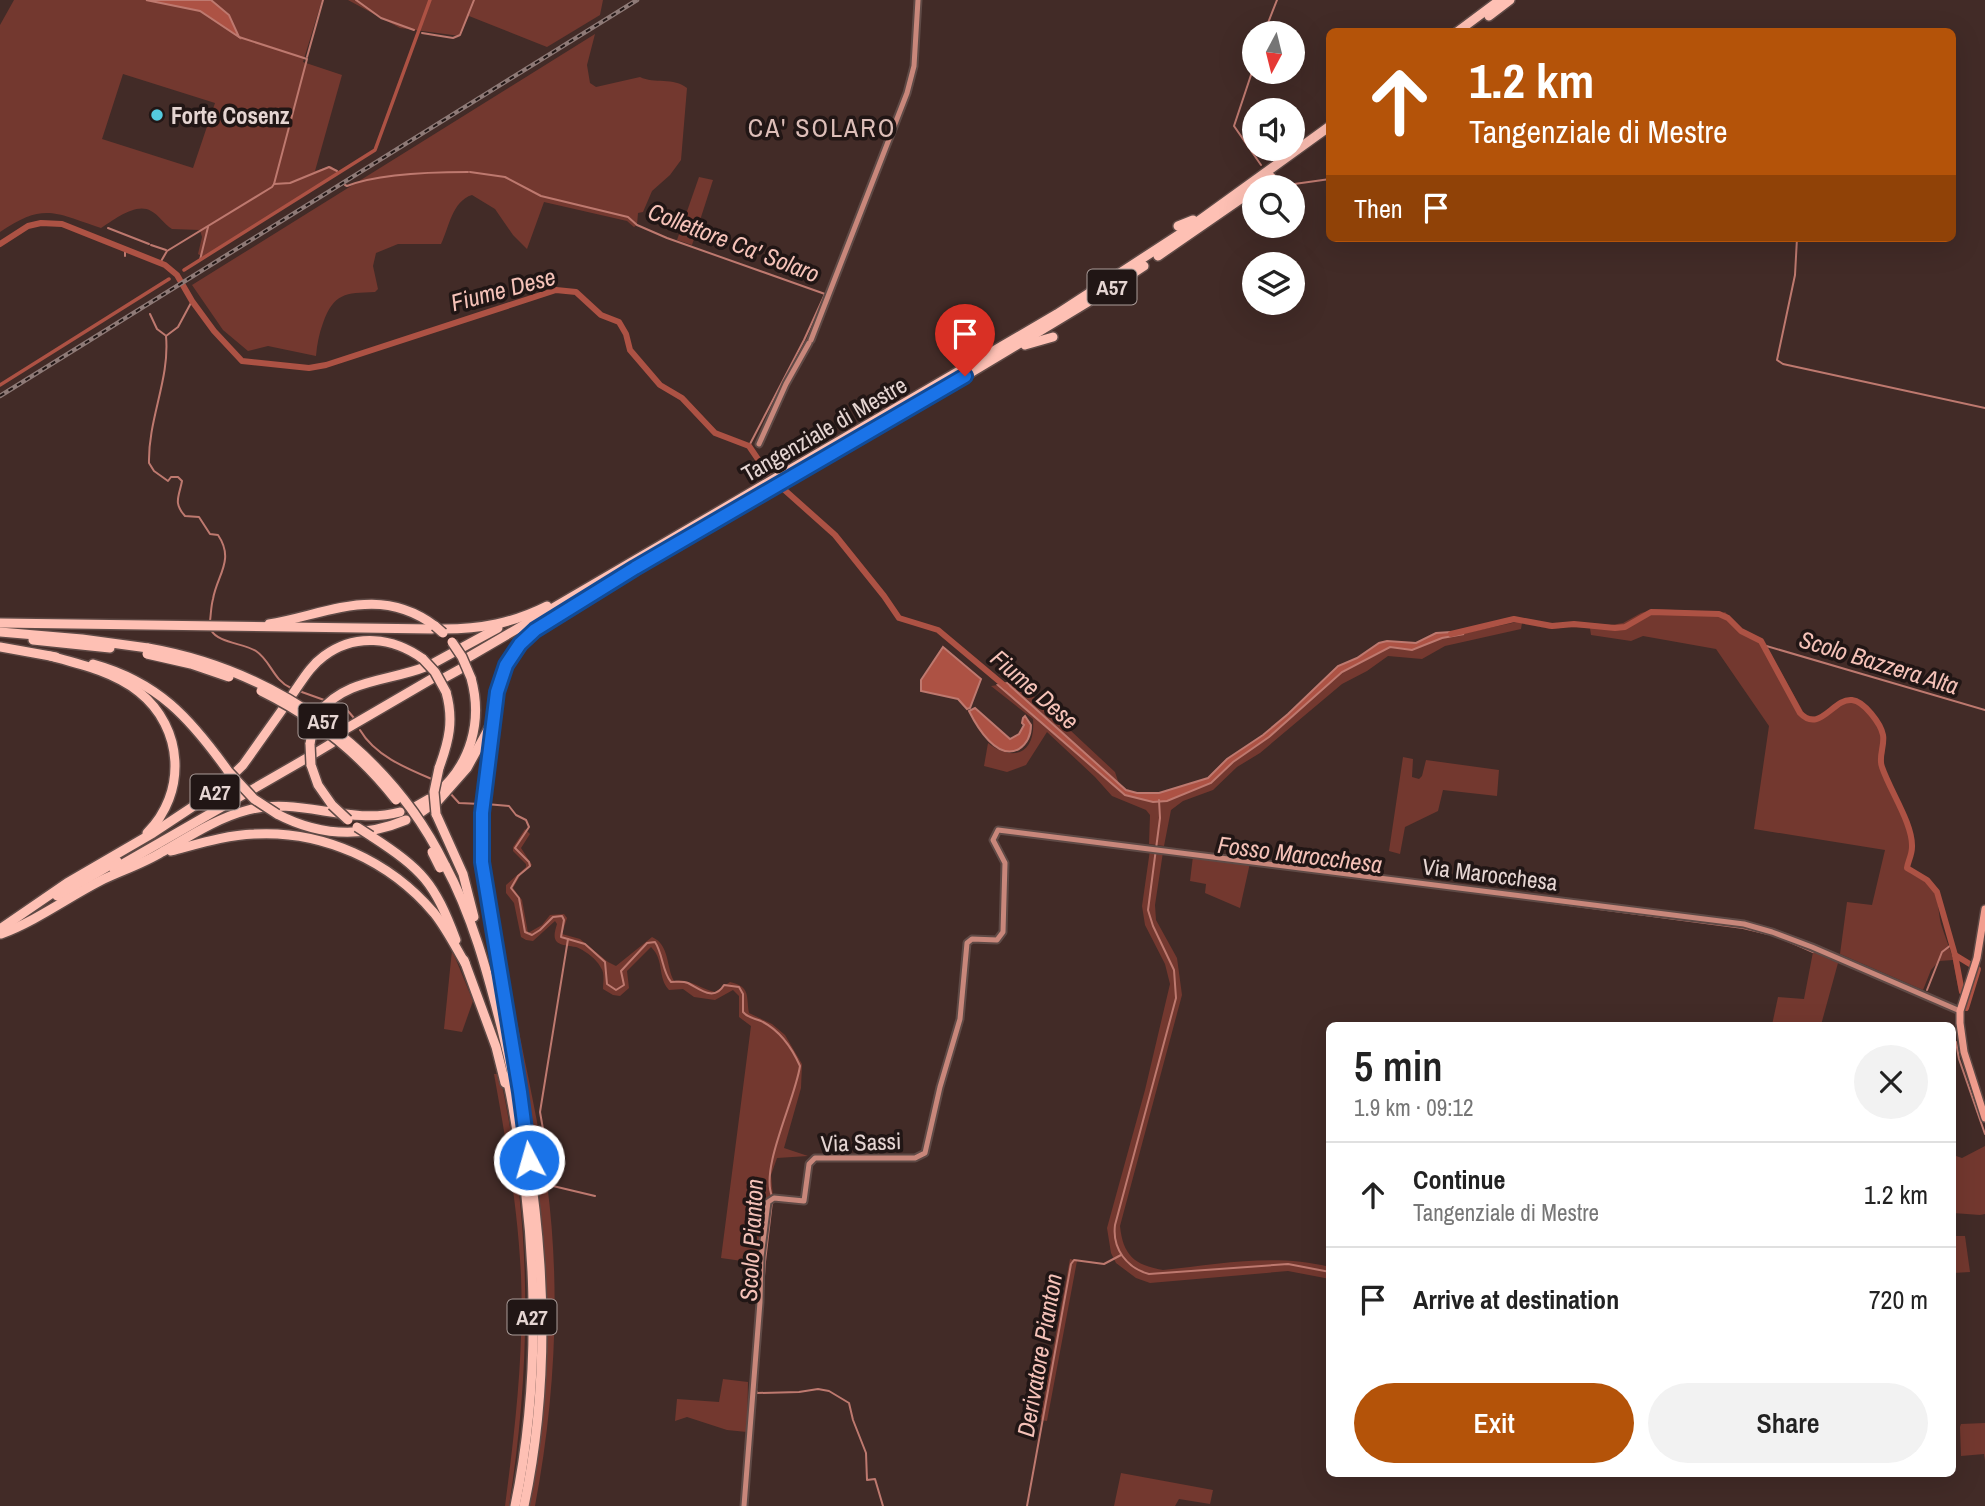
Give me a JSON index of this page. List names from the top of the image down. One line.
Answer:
{"streets":{"highway":["A57","Tangenziale di Mestre","A27"],"street":["Via Marocchesa","Via Sassi"]},"crossings":[["A57","Tangenziale di Mestre"],["A57","A27"],["Via Marocchesa","Via Sassi"]],"districts":["CA' SOLARO"],"water":["Collettore Ca' Solaro","Fiume Dese","Scolo Bazzera Alta","Fosso Marocchesa","Scolo Pianton","Derivatore Pianton"],"places":["Forte Cosenz"],"north":"bottom","page":{"turn":["1.2 km","Tangenziale di Mestre"],"then":"Then","heading":["5 min","1.9 km · 09:12"],"list":[{"name":"Continue","note":"Tangenziale di Mestre","value":"1.2 km"},{"name":"Arrive at destination","value":"720 m"}],"buttons":["Exit","Share"]}}
